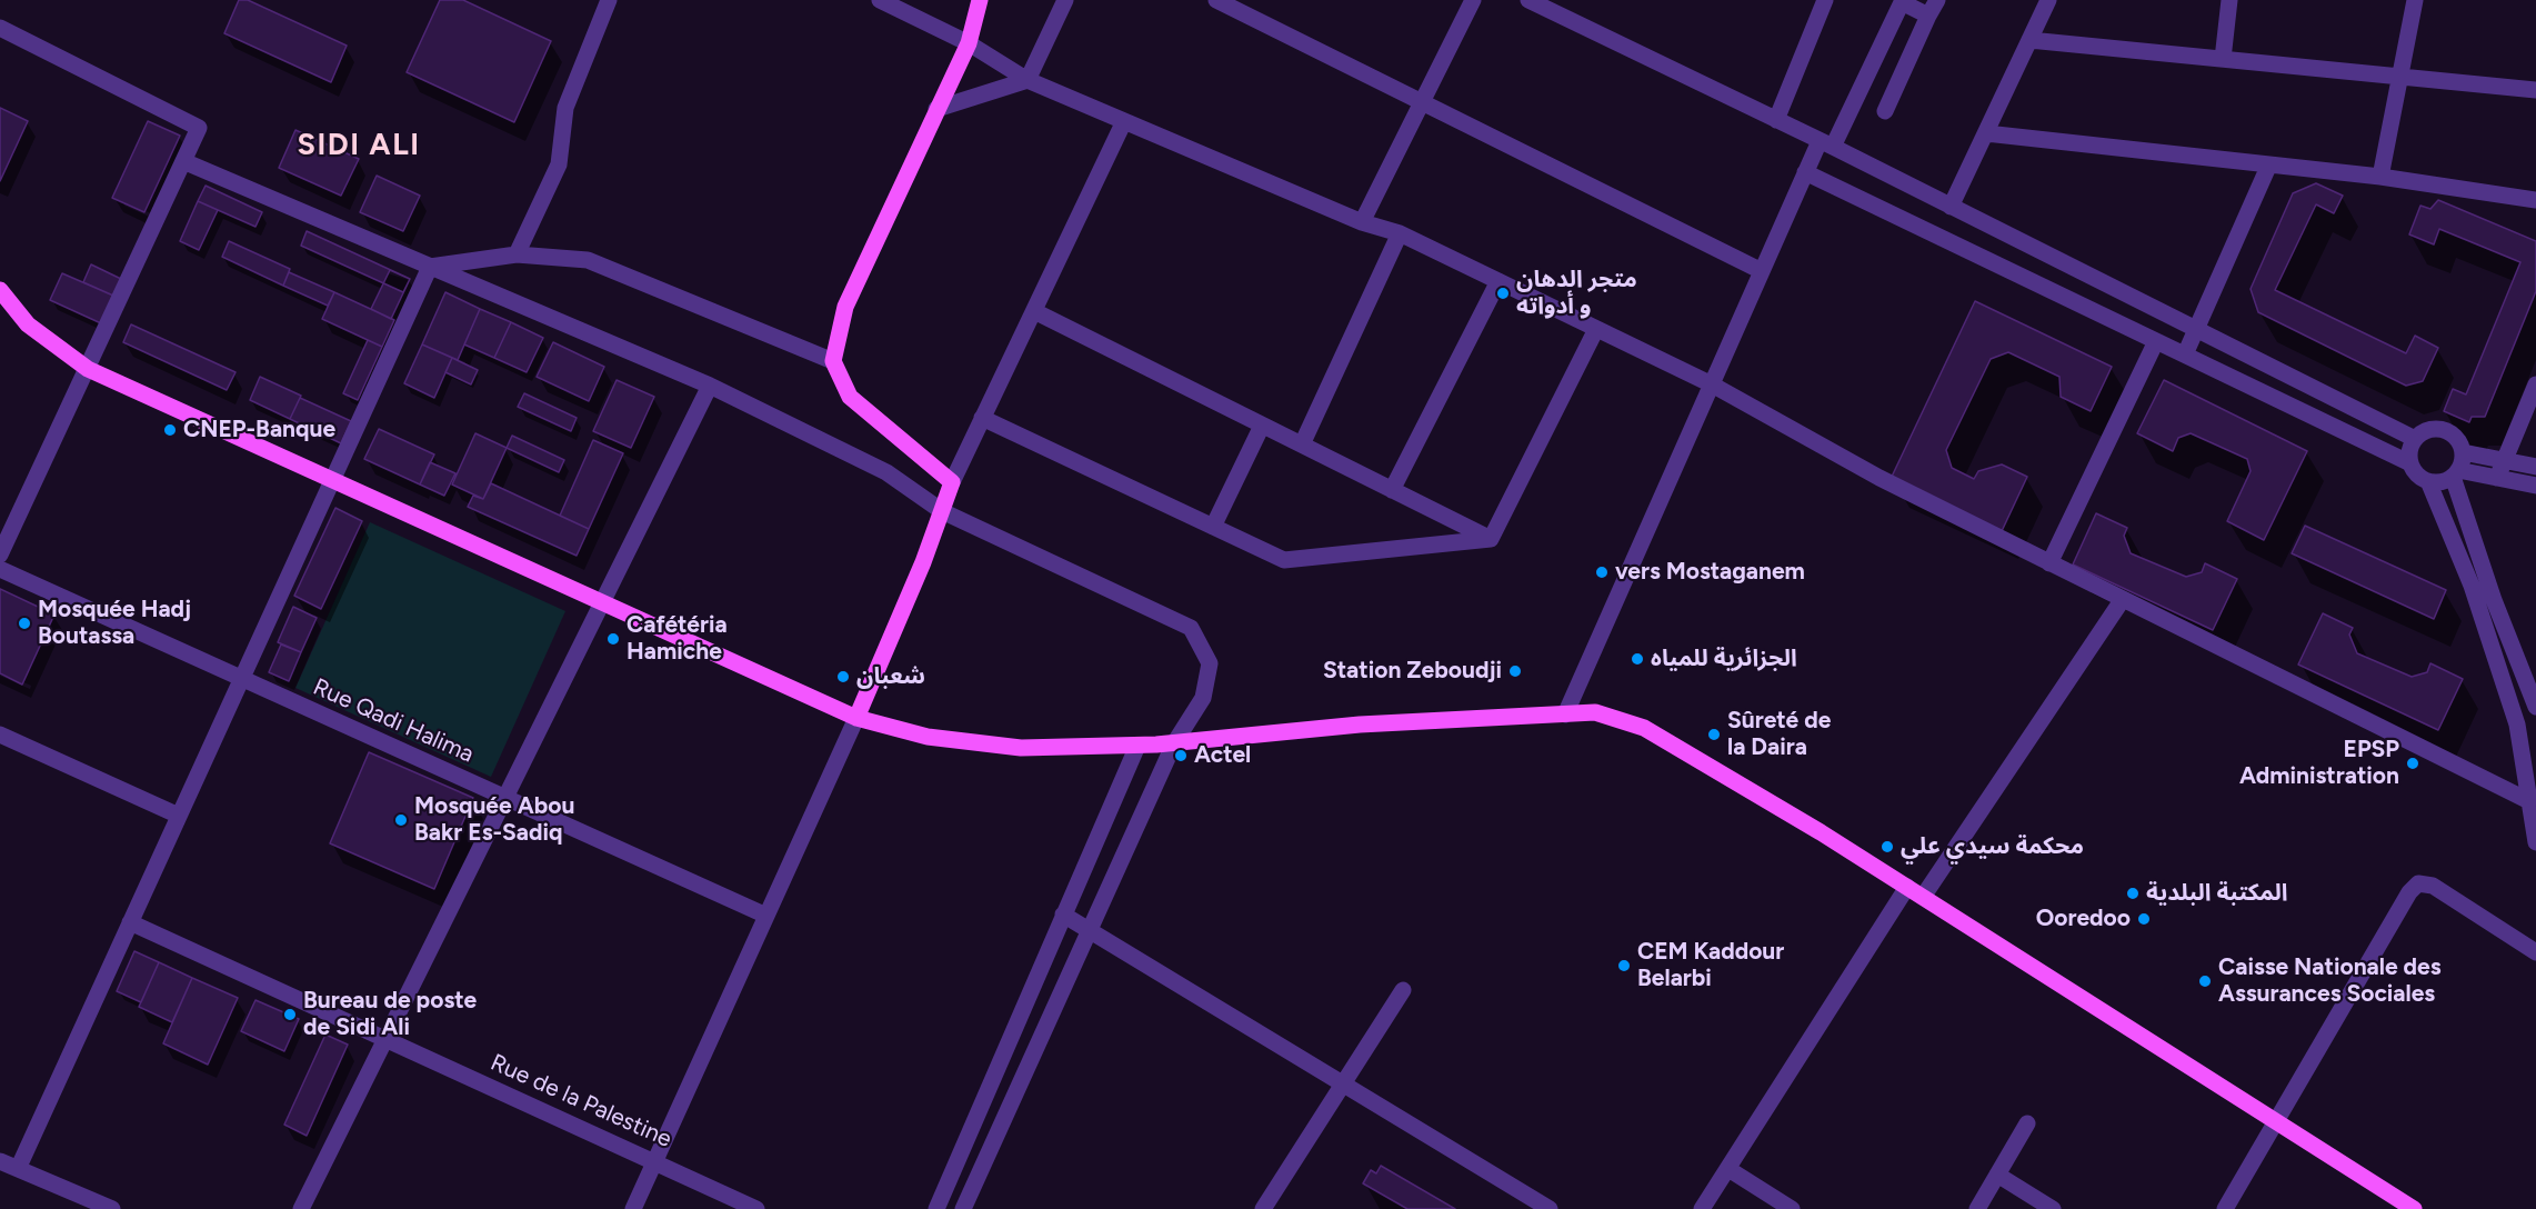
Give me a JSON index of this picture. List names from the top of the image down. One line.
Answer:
{"streets":{"street":["Rue Qadi Halima","Rue de la Palestine"]},"districts":["SIDI ALI"],"places":["متجر الدهان و أدواته","CNEP-Banque","vers Mostaganem","Mosquée Hadj Boutassa","Cafétéria Hamiche","الجزائرية للمياه","Station Zeboudji","شعبان","Sûreté de la Daira","Actel","EPSP Administration","Mosquée Abou Bakr Es-Sadiq","محكمة سيدي علي","المكتبة البلدية","Ooredoo","CEM Kaddour Belarbi","Caisse Nationale des Assurances Sociales","Bureau de poste de Sidi Ali"]}
